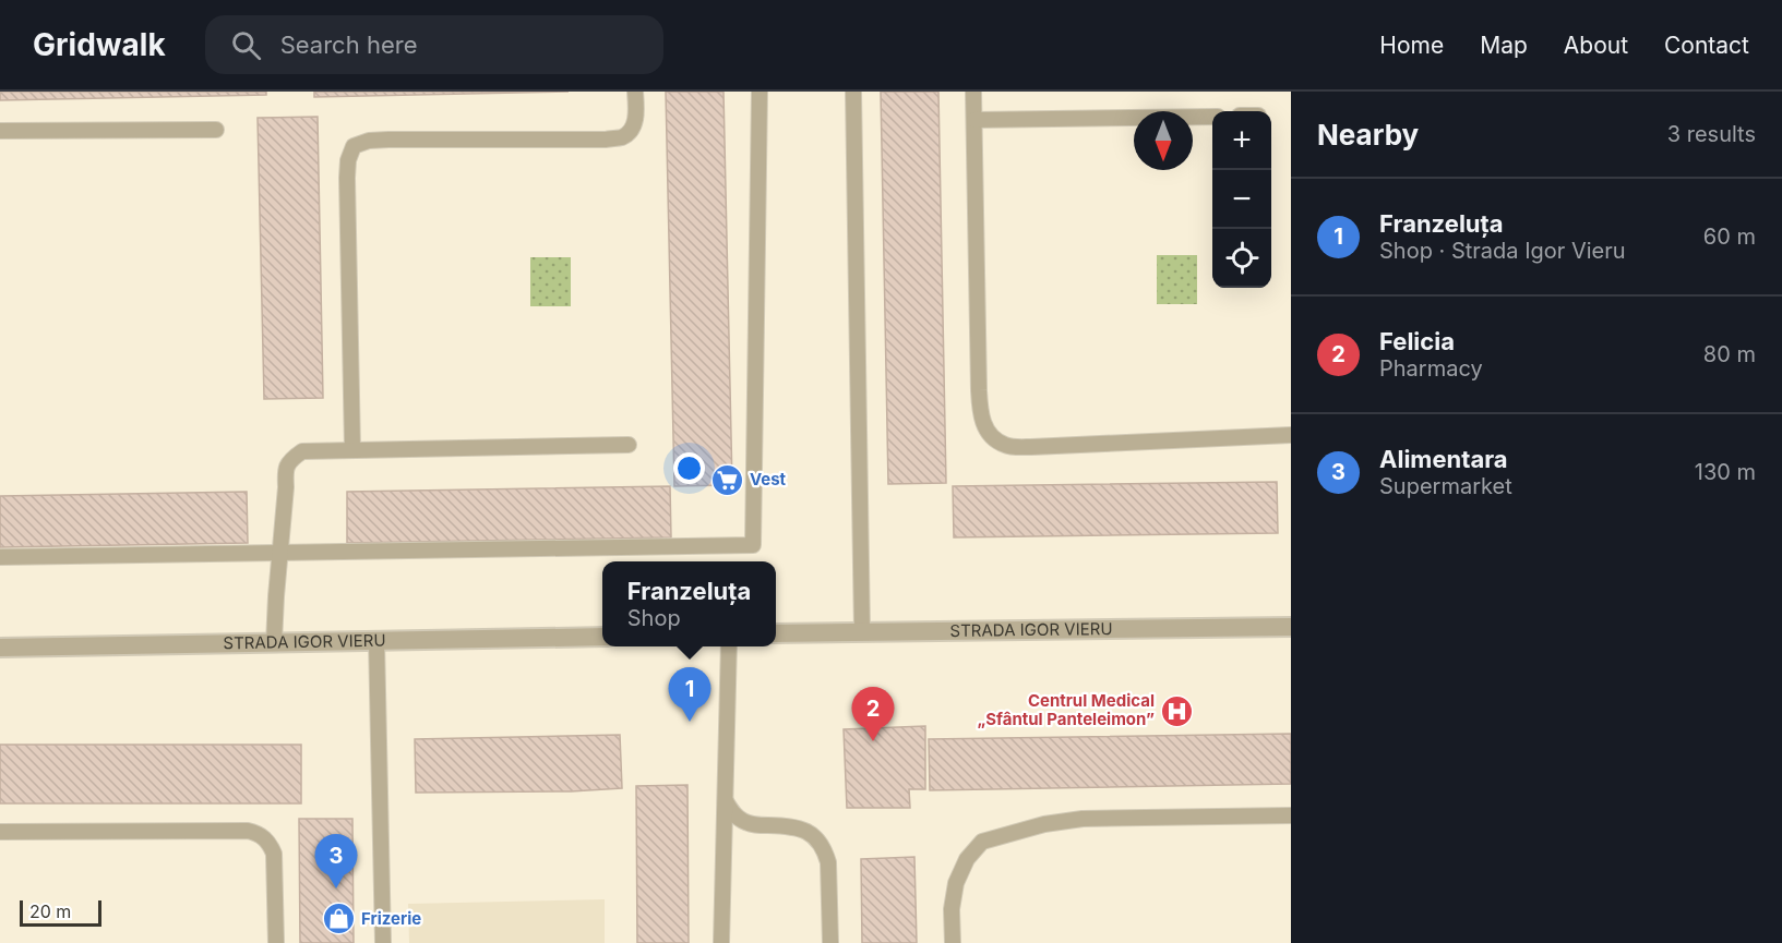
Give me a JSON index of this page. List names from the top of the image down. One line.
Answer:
{"streets":{"street":["STRADA IGOR VIERU"]},"places":{"supermarket":["Vest"],"hospital":["Centrul Medical „Sfântul Panteleimon”"],"shop":["Frizerie"]},"scale_bar":"20 m","north":"bottom","page":{"header":"Gridwalk","search":"Search here","nav":["Home","Map","About","Contact"],"heading":["Nearby","3 results"],"map_buttons":["+","−"],"list":[{"mark":"1","name":"Franzeluța","note":"Shop · Strada Igor Vieru","value":"60 m"},{"mark":"2","name":"Felicia","note":"Pharmacy","value":"80 m"},{"mark":"3","name":"Alimentara","note":"Supermarket","value":"130 m"}],"popup":["Franzeluța","Shop"],"pins":["1","2","3"],"scale":"20 m"}}
